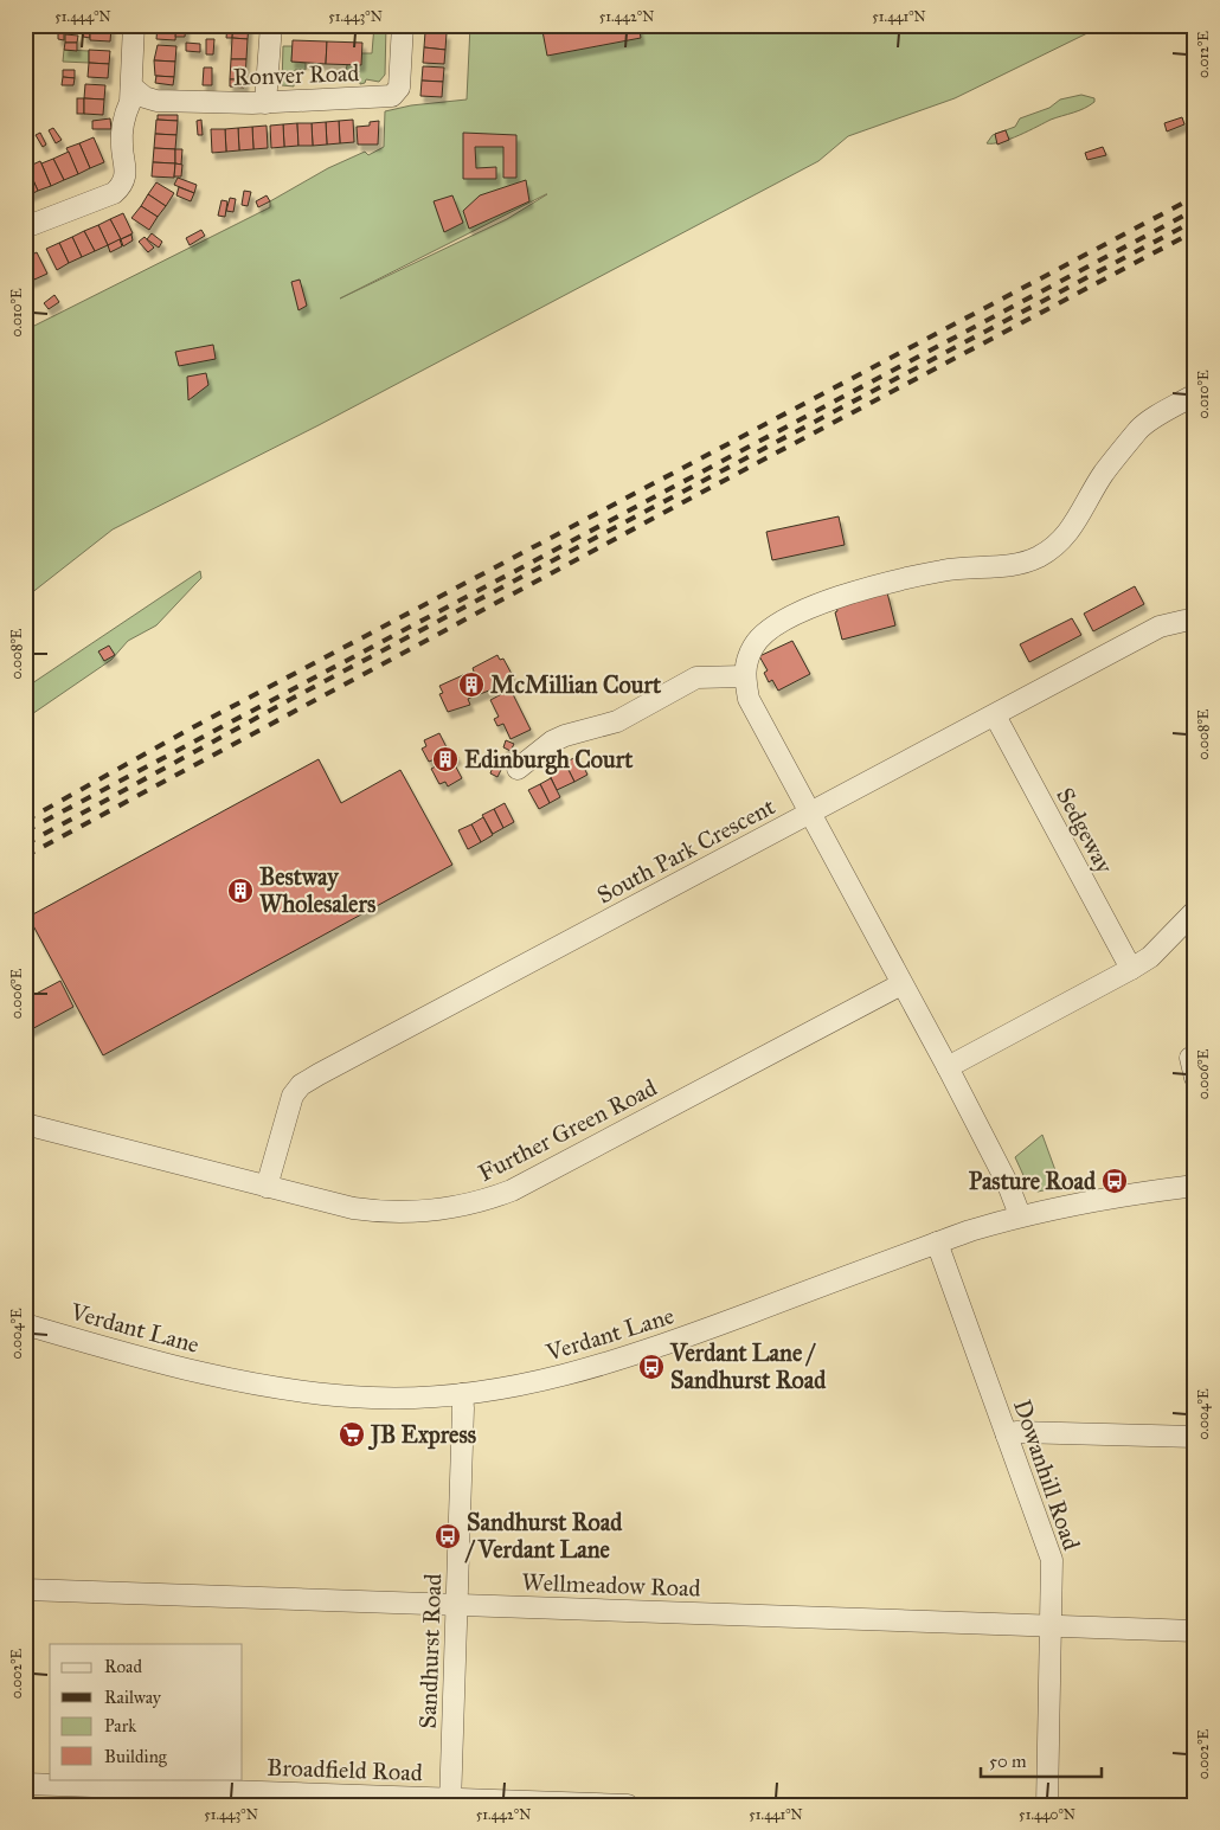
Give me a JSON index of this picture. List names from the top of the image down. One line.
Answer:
{"streets":{"street":["Ronver Road","Sedgeway","South Park Crescent","Further Green Road","Verdant Lane","Dowanhill Road","Wellmeadow Road","Sandhurst Road","Broadfield Road"]},"crossings":[["Sedgeway","South Park Crescent"],["South Park Crescent","Further Green Road"],["Verdant Lane","Dowanhill Road"],["Verdant Lane","Sandhurst Road"],["Dowanhill Road","Wellmeadow Road"],["Wellmeadow Road","Sandhurst Road"],["Sandhurst Road","Broadfield Road"]],"places":{"building":["McMillian Court","Edinburgh Court","Bestway Wholesalers"],"bus stop":["Pasture Road","Verdant Lane / Sandhurst Road","Sandhurst Road / Verdant Lane"],"supermarket":["JB Express"]},"legend":["Road","Railway","Park","Building"],"scale_bar":"50 m","coordinates":["51.444°N","51.443°N","51.442°N","51.441°N","0.012°E","0.010°E","0.008°E","0.006°E","0.004°E","0.002°E","51.440°N"]}
